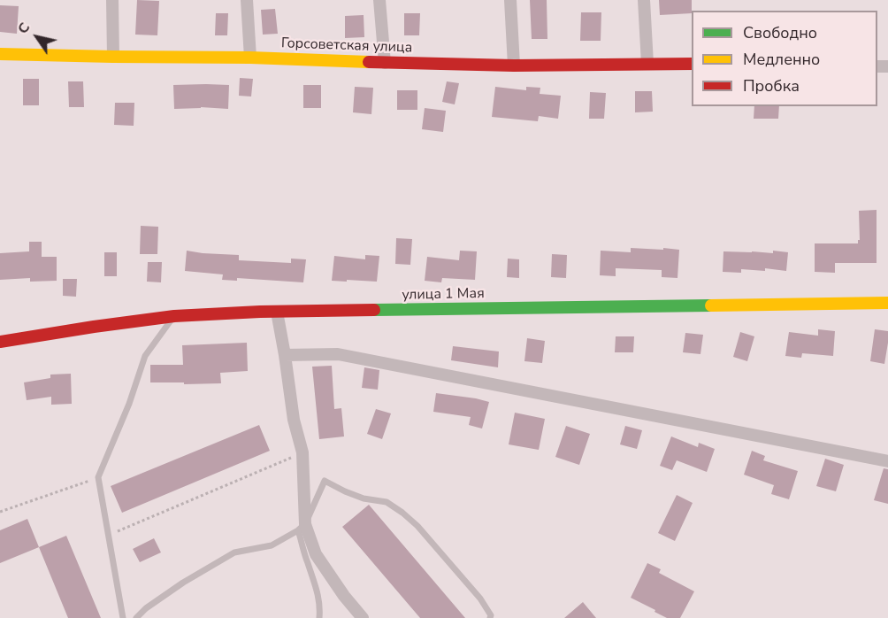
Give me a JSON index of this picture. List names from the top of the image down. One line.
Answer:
{"streets":{"main road":["Горсоветская улица","улица 1 Мая"]},"legend":["Свободно","Медленно","Пробка"],"north":"top left"}
